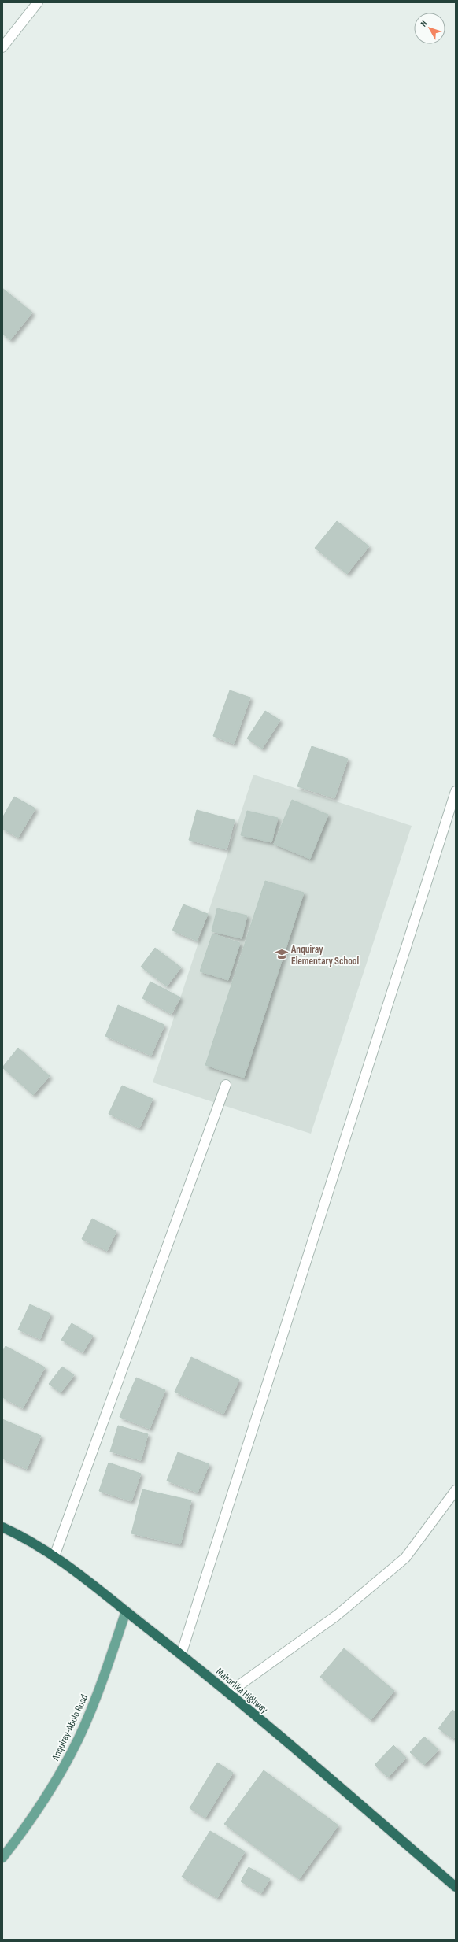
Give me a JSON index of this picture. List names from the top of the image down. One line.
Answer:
{"streets":{"highway":["Maharlika Highway"],"main road":["Anquiray-Abolo Road"]},"crossings":[["Maharlika Highway","Anquiray-Abolo Road"]],"places":{"school or university":["Anquiray Elementary School"]},"north":"top left"}
